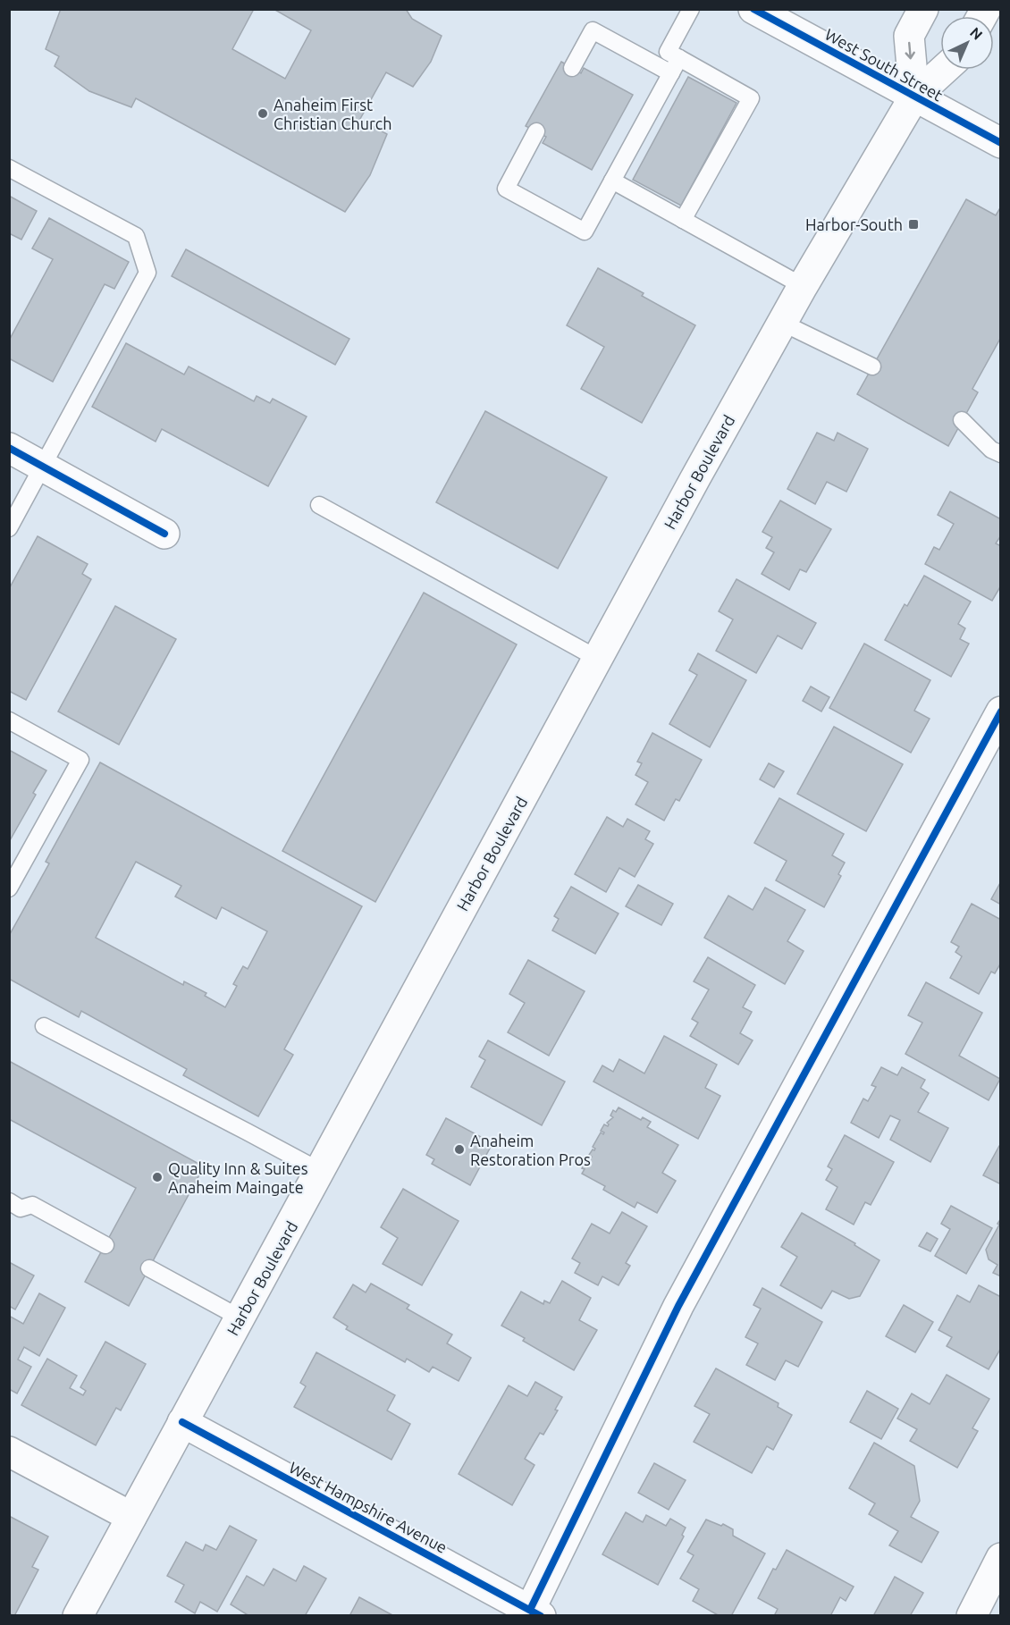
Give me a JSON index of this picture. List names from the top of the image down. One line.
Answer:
{"streets":{"street":["West South Street","Harbor Boulevard","West Hampshire Avenue"]},"crossings":[["West South Street","Harbor Boulevard"],["Harbor Boulevard","West Hampshire Avenue"]],"places":{"other":["Anaheim First Christian Church","Anaheim Restoration Pros","Quality Inn & Suites Anaheim Maingate"],"transit":["Harbor-South"]},"north":"top right"}
